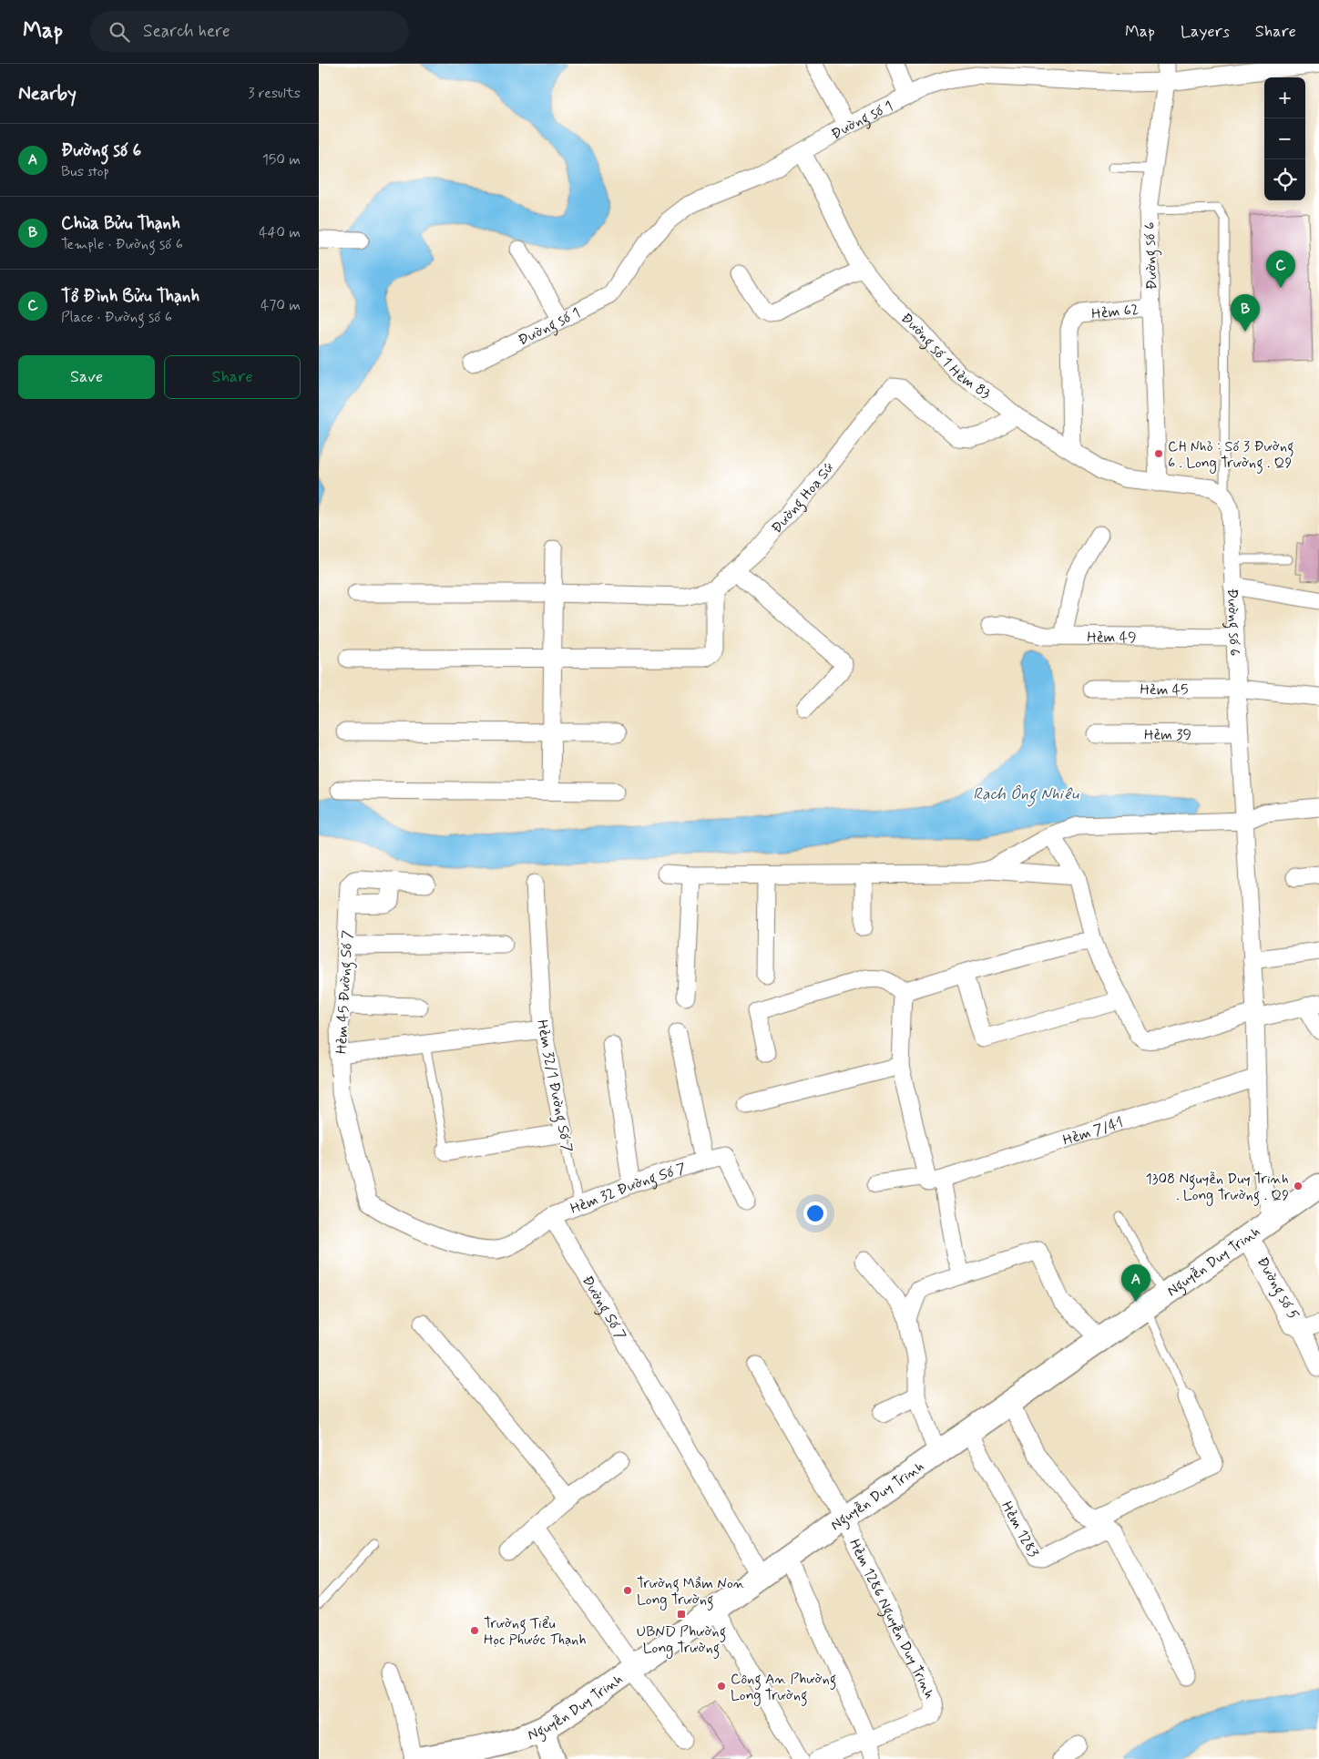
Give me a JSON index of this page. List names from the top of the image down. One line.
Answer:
{"streets":{"main road":["Nguyễn Duy Trinh"],"street":["Đường số 1","Đường số 6","Hẻm 62","Đường số 1 Hẻm 83","Đường Hoa Sứ","Hẻm 49","Hẻm 45","Hẻm 39","Hẻm 45 Đường Số 7","Hẻm 32/1 Đường Số 7","Hẻm 7/41","Hẻm 32 Đường Số 7","Đường số 5","Đường Số 7","Hẻm 1283","Hẻm 1286 Nguyễn Duy Trinh"]},"crossings":[["Đường số 1","Đường số 6"],["Đường số 1","Đường số 1 Hẻm 83"],["Đường số 6","Hẻm 62"],["Đường số 6","Đường số 1 Hẻm 83"],["Đường số 6","Hẻm 49"],["Đường số 6","Hẻm 45"],["Đường số 6","Hẻm 39"],["Đường số 6","Hẻm 7/41"],["Đường số 6","Nguyễn Duy Trinh"],["Hẻm 62","Đường số 1 Hẻm 83"],["Đường số 1 Hẻm 83","Đường Hoa Sứ"],["Hẻm 45 Đường Số 7","Hẻm 32 Đường Số 7"],["Hẻm 45 Đường Số 7","Đường Số 7"],["Hẻm 32/1 Đường Số 7","Hẻm 32 Đường Số 7"],["Hẻm 32 Đường Số 7","Đường Số 7"],["Nguyễn Duy Trinh","Đường số 5"],["Nguyễn Duy Trinh","Đường Số 7"],["Nguyễn Duy Trinh","Hẻm 1283"],["Nguyễn Duy Trinh","Hẻm 1286 Nguyễn Duy Trinh"]],"water":["Rạch Ông Nhiêu"],"places":{"other":["CH Nhỏ : Số 3 Đường 6 . Long Trường . Q9","1308 Nguyễn Duy Trinh . Long Trường . Q9","Trường Mầm Non Long Trường","Trường Tiểu Học Phước Thạnh","Công An Phường Long Trường"],"transit":["UBND Phường Long Trường"]},"page":{"header":"Map","search":"Search here","nav":["Map","Layers","Share"],"heading":["Nearby","3 results"],"map_buttons":["+","−"],"list":[{"mark":"A","name":"Đường số 6","note":"Bus stop","value":"150 m"},{"mark":"B","name":"Chùa Bửu Thạnh","note":"Temple · Đường số 6","value":"440 m"},{"mark":"C","name":"Tổ Đình Bửu Thạnh","note":"Place · Đường số 6","value":"470 m"}],"pins":["C","B","A"],"buttons":["Save","Share"]}}
